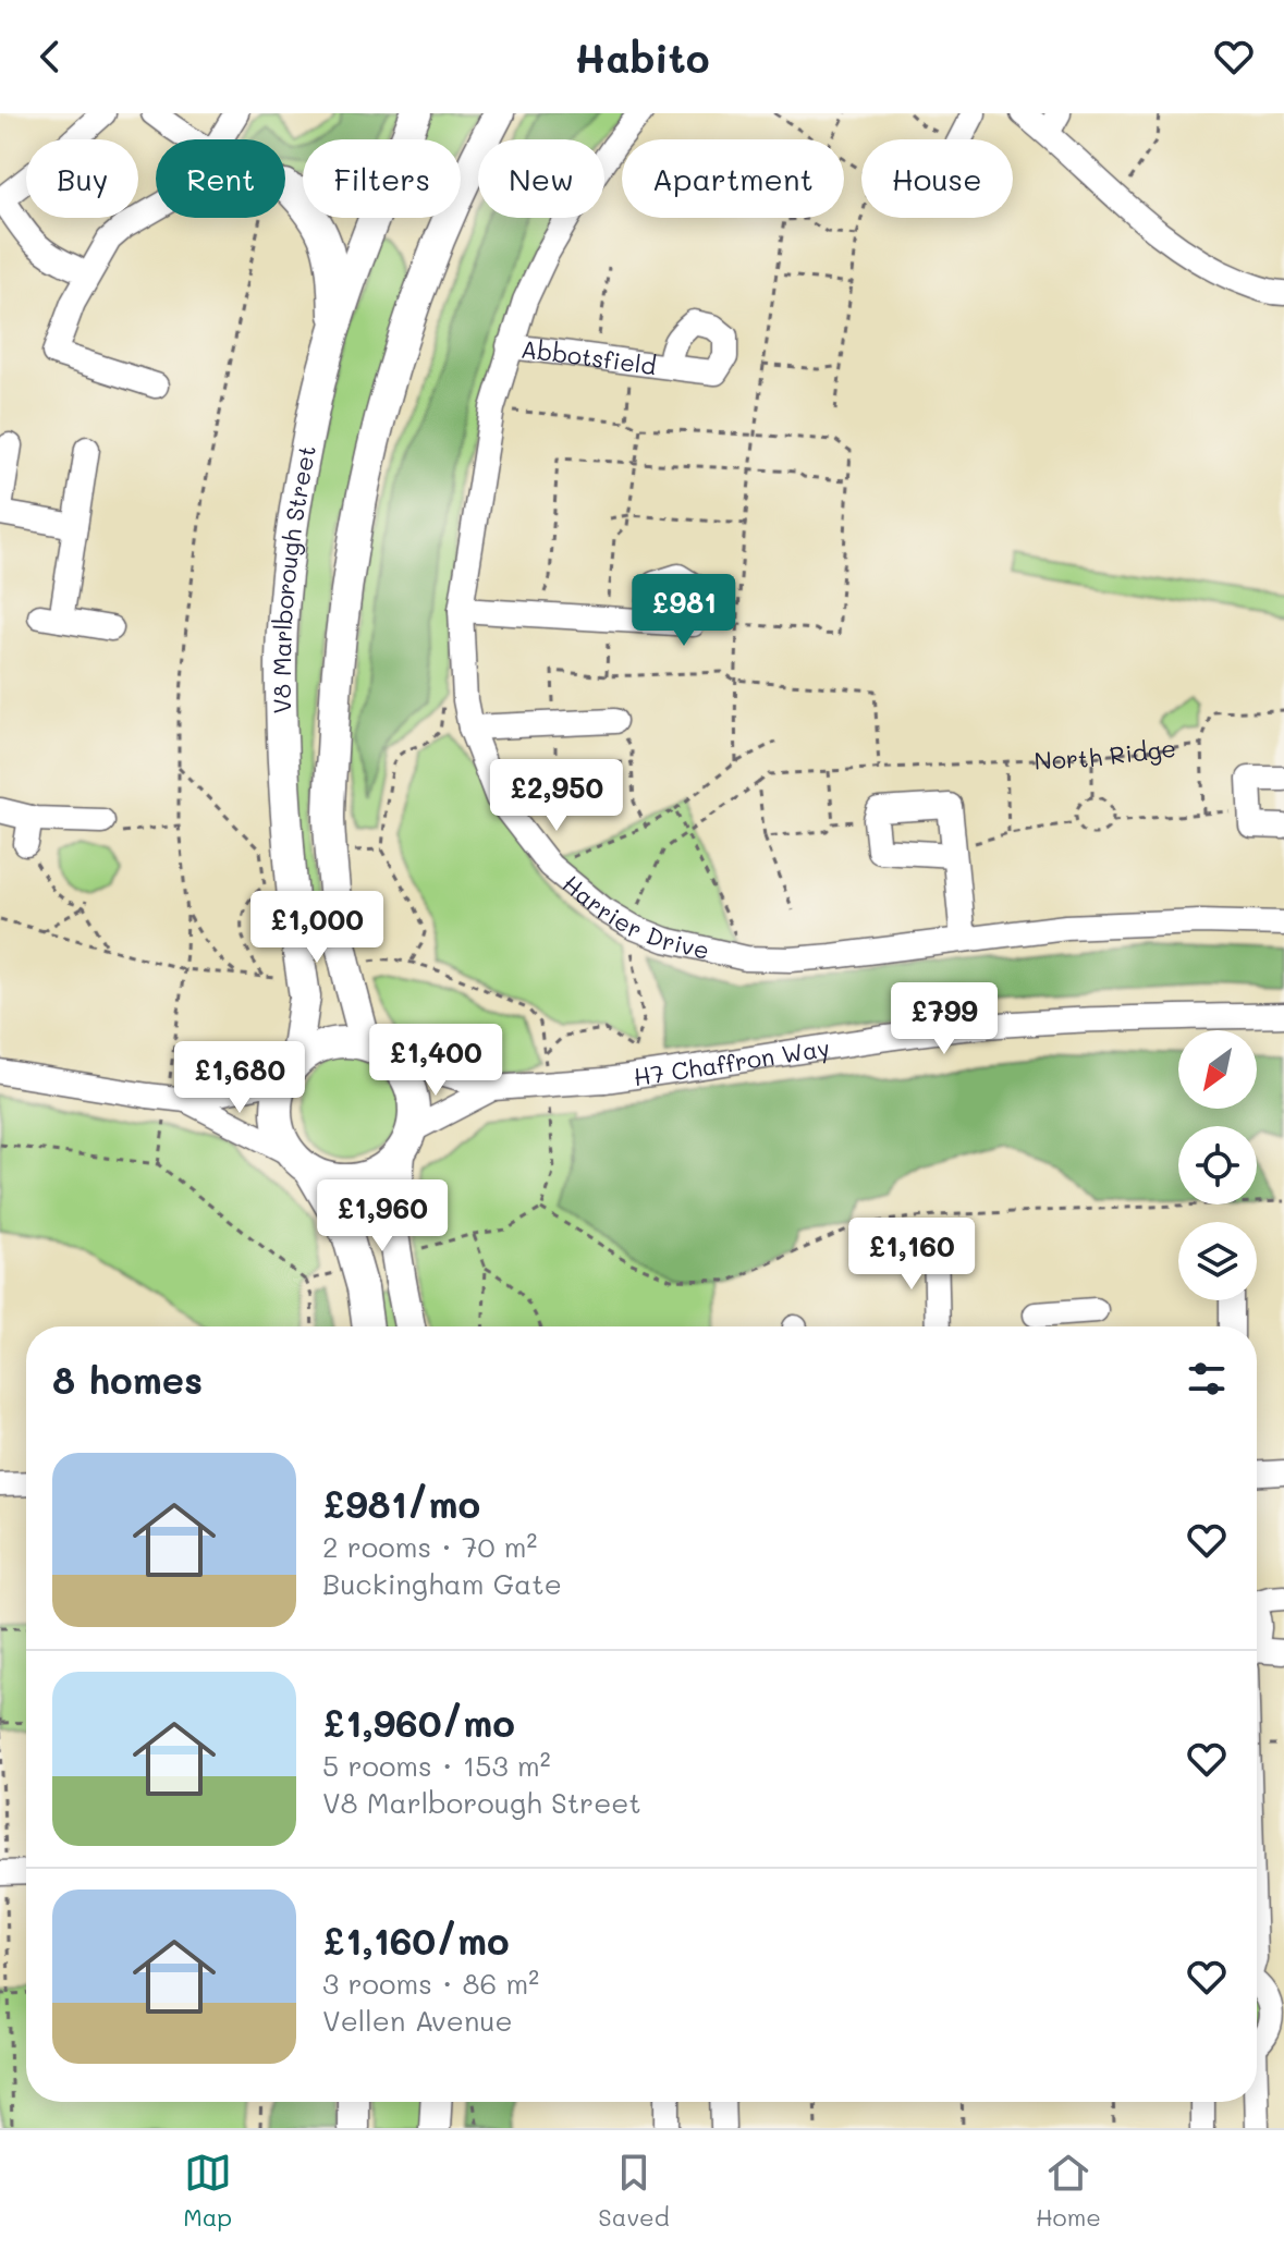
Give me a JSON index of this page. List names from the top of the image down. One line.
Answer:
{"streets":{"main road":["V8 Marlborough Street"],"street":["Abbotsfield","Harrier Drive","H7 Chaffron Way"],"path":["North Ridge"]},"crossings":[["Abbotsfield","Harrier Drive"],["V8 Marlborough Street","H7 Chaffron Way"],["North Ridge","Harrier Drive"]],"north":"bottom left","page":{"header":"Habito","chip":["Buy","Rent","Filters","New","Apartment","House"],"price":["£981","£2,950","£1,000","£799","£1,400","£1,680","£1,960","£1,160"],"heading":"8 homes","list":[{"name":"£981/mo","note":"2 rooms · 70 m² · Buckingham Gate"},{"name":"£1,960/mo","note":"5 rooms · 153 m² · V8 Marlborough Street"},{"name":"£1,160/mo","note":"3 rooms · 86 m² · Vellen Avenue"}],"tabs":["Map","Saved","Home"]}}
